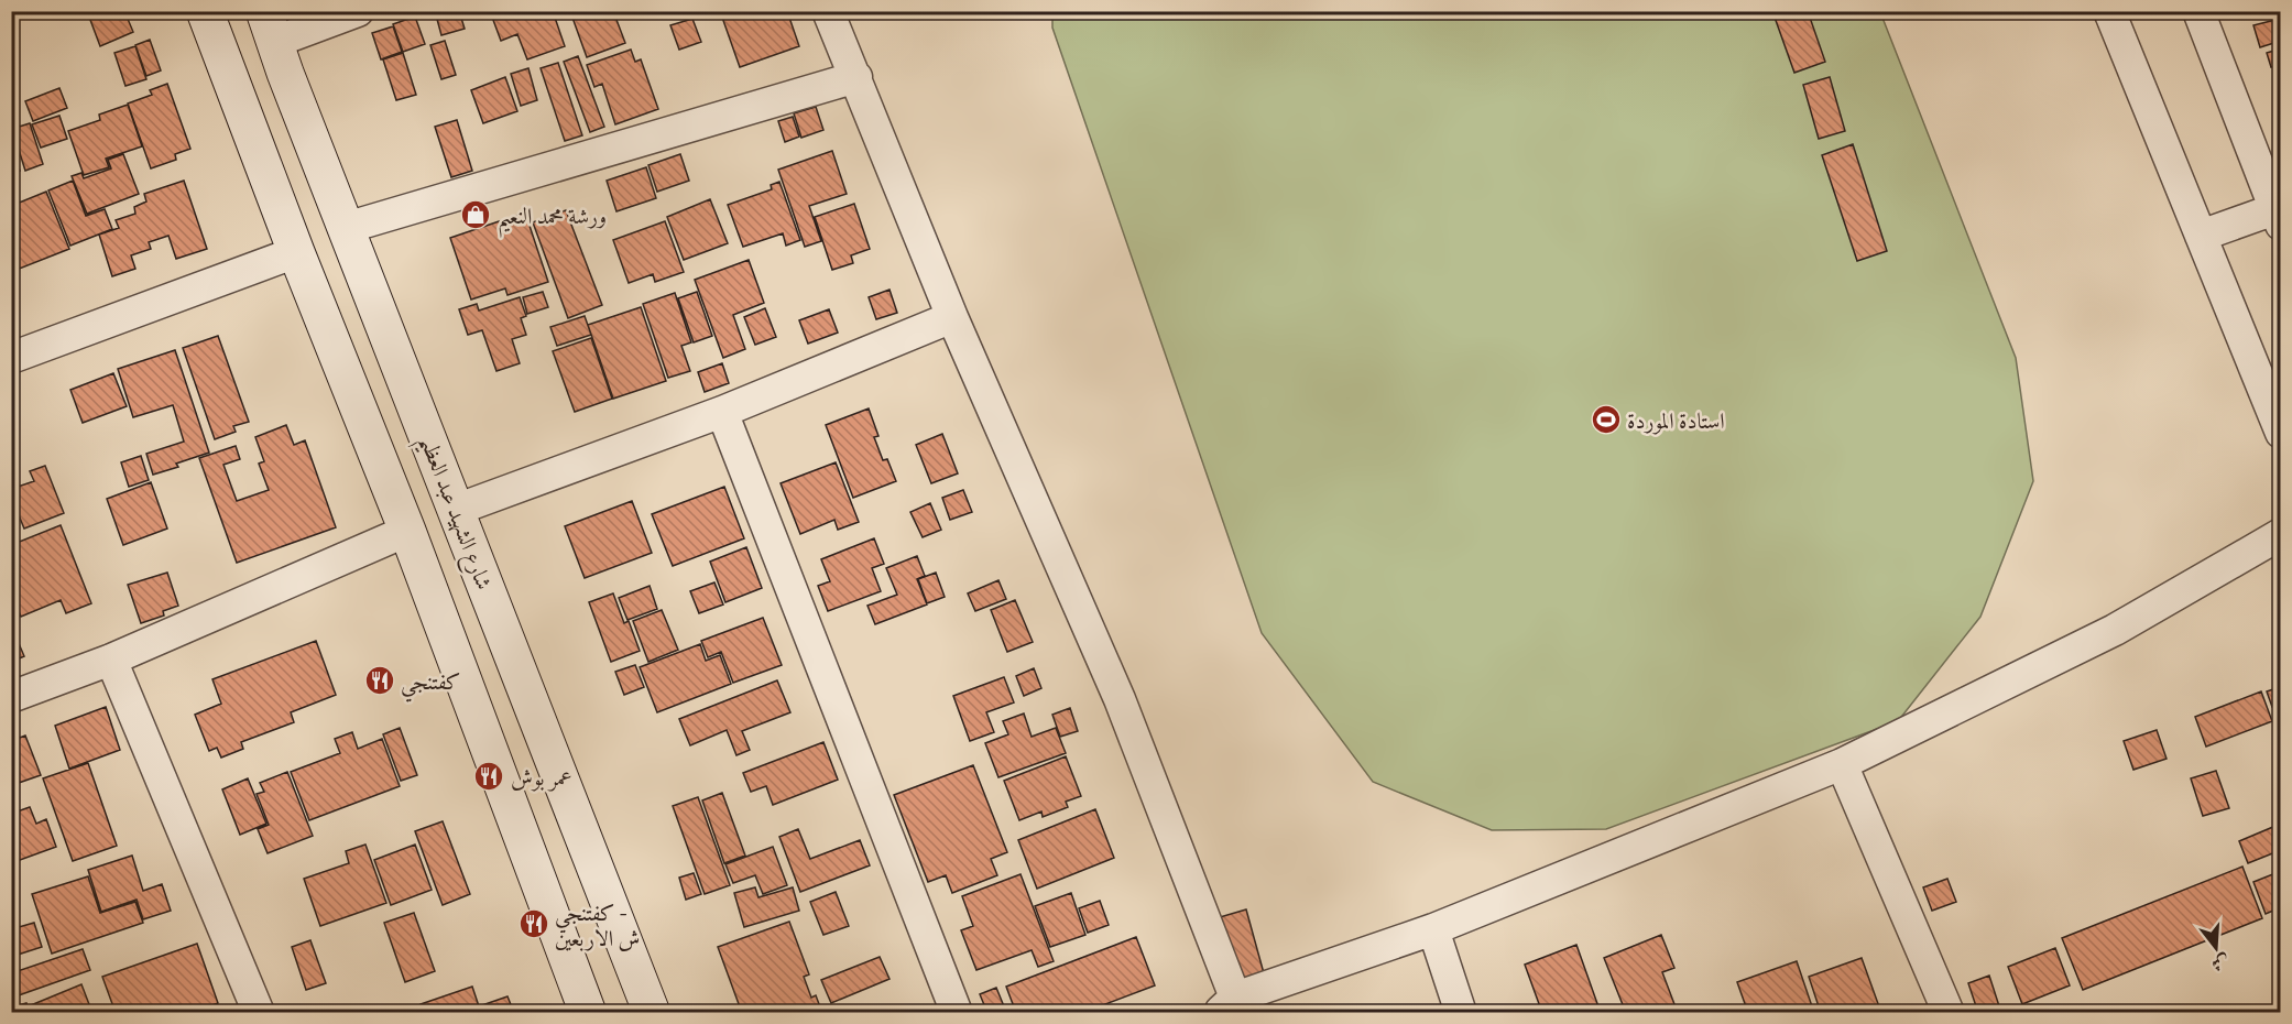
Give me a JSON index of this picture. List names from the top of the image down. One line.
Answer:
{"streets":{"main road":["شارع الشهيد عبد العظيم"]},"places":{"shop":["ورشة محمد النعيم"],"sports":["استادة الموردة"],"restaurant":["كفتنجي","عمر بوش","كفتنجي - ش الاربعين"]},"north":"bottom"}
